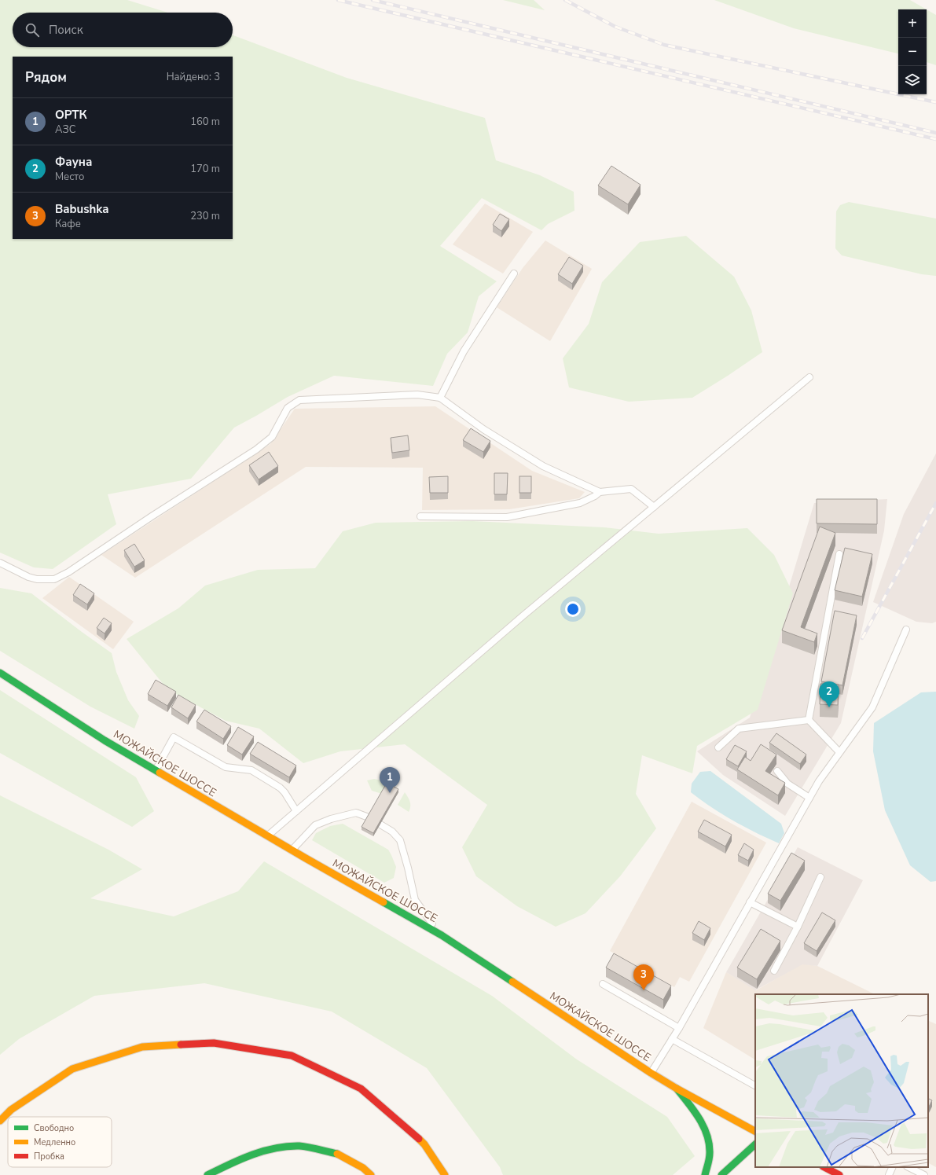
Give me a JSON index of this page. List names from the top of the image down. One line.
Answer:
{"streets":{"main road":["МОЖАЙСКОЕ ШОССЕ"]},"legend":["Свободно","Медленно","Пробка"],"page":{"map_buttons":["+","−"],"search":"Поиск","heading":["Рядом","Найдено: 3"],"list":[{"mark":"1","name":"ОРТК","note":"АЗС","value":"160 m"},{"mark":"2","name":"Фауна","note":"Место","value":"170 m"},{"mark":"3","name":"Babushka","note":"Кафе","value":"230 m"}],"pins":["2","1","3"]}}
